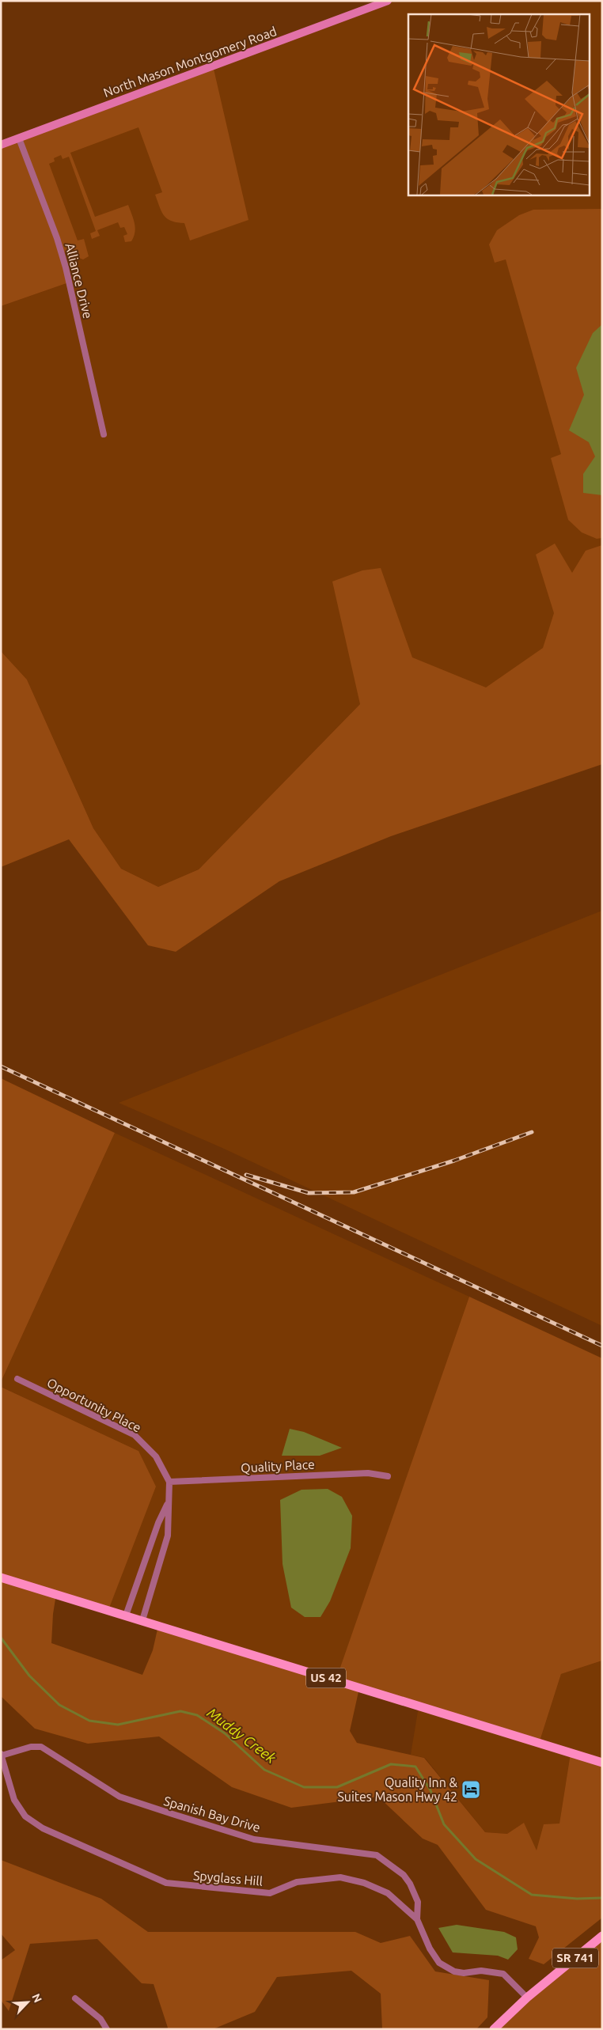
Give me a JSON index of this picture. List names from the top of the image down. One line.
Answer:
{"streets":{"main road":["North Mason Montgomery Road","US 42","SR 741"],"street":["Alliance Drive","Opportunity Place","Quality Place","Spanish Bay Drive","Spyglass Hill"]},"crossings":[["North Mason Montgomery Road","Alliance Drive"],["Opportunity Place","Quality Place"],["Spanish Bay Drive","Spyglass Hill"],["Spyglass Hill","SR 741"]],"water":["Muddy Creek"],"places":{"hotel":["Quality Inn & Suites Mason Hwy 42"]},"north":"top right"}
